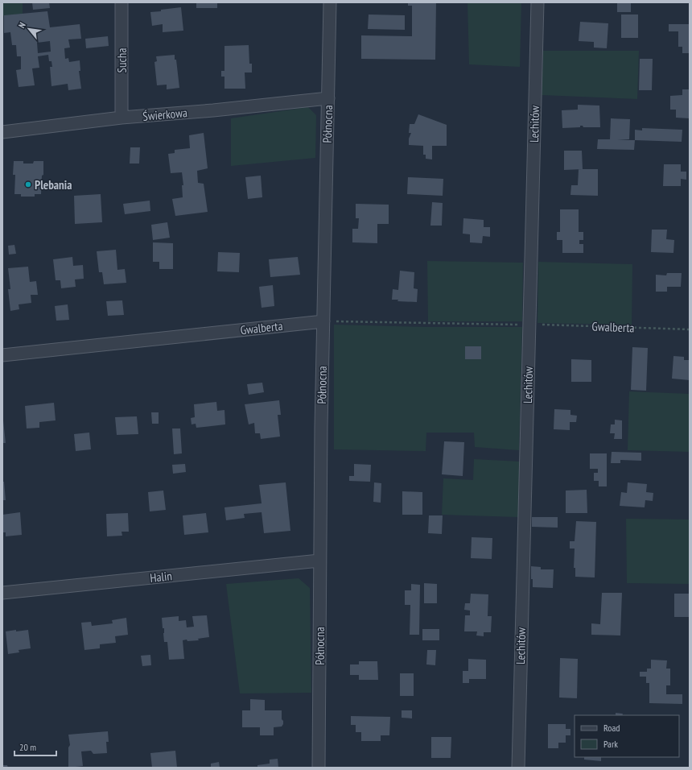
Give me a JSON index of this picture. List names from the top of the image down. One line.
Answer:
{"streets":{"street":["Sucha","Świerkowa","Północna","Lechitów","Gwalberta","Halin"]},"crossings":[["Sucha","Świerkowa"],["Świerkowa","Północna"],["Północna","Gwalberta"],["Północna","Halin"]],"places":["Plebania"],"legend":["Road","Park"],"scale_bar":"20 m","north":"top left"}
